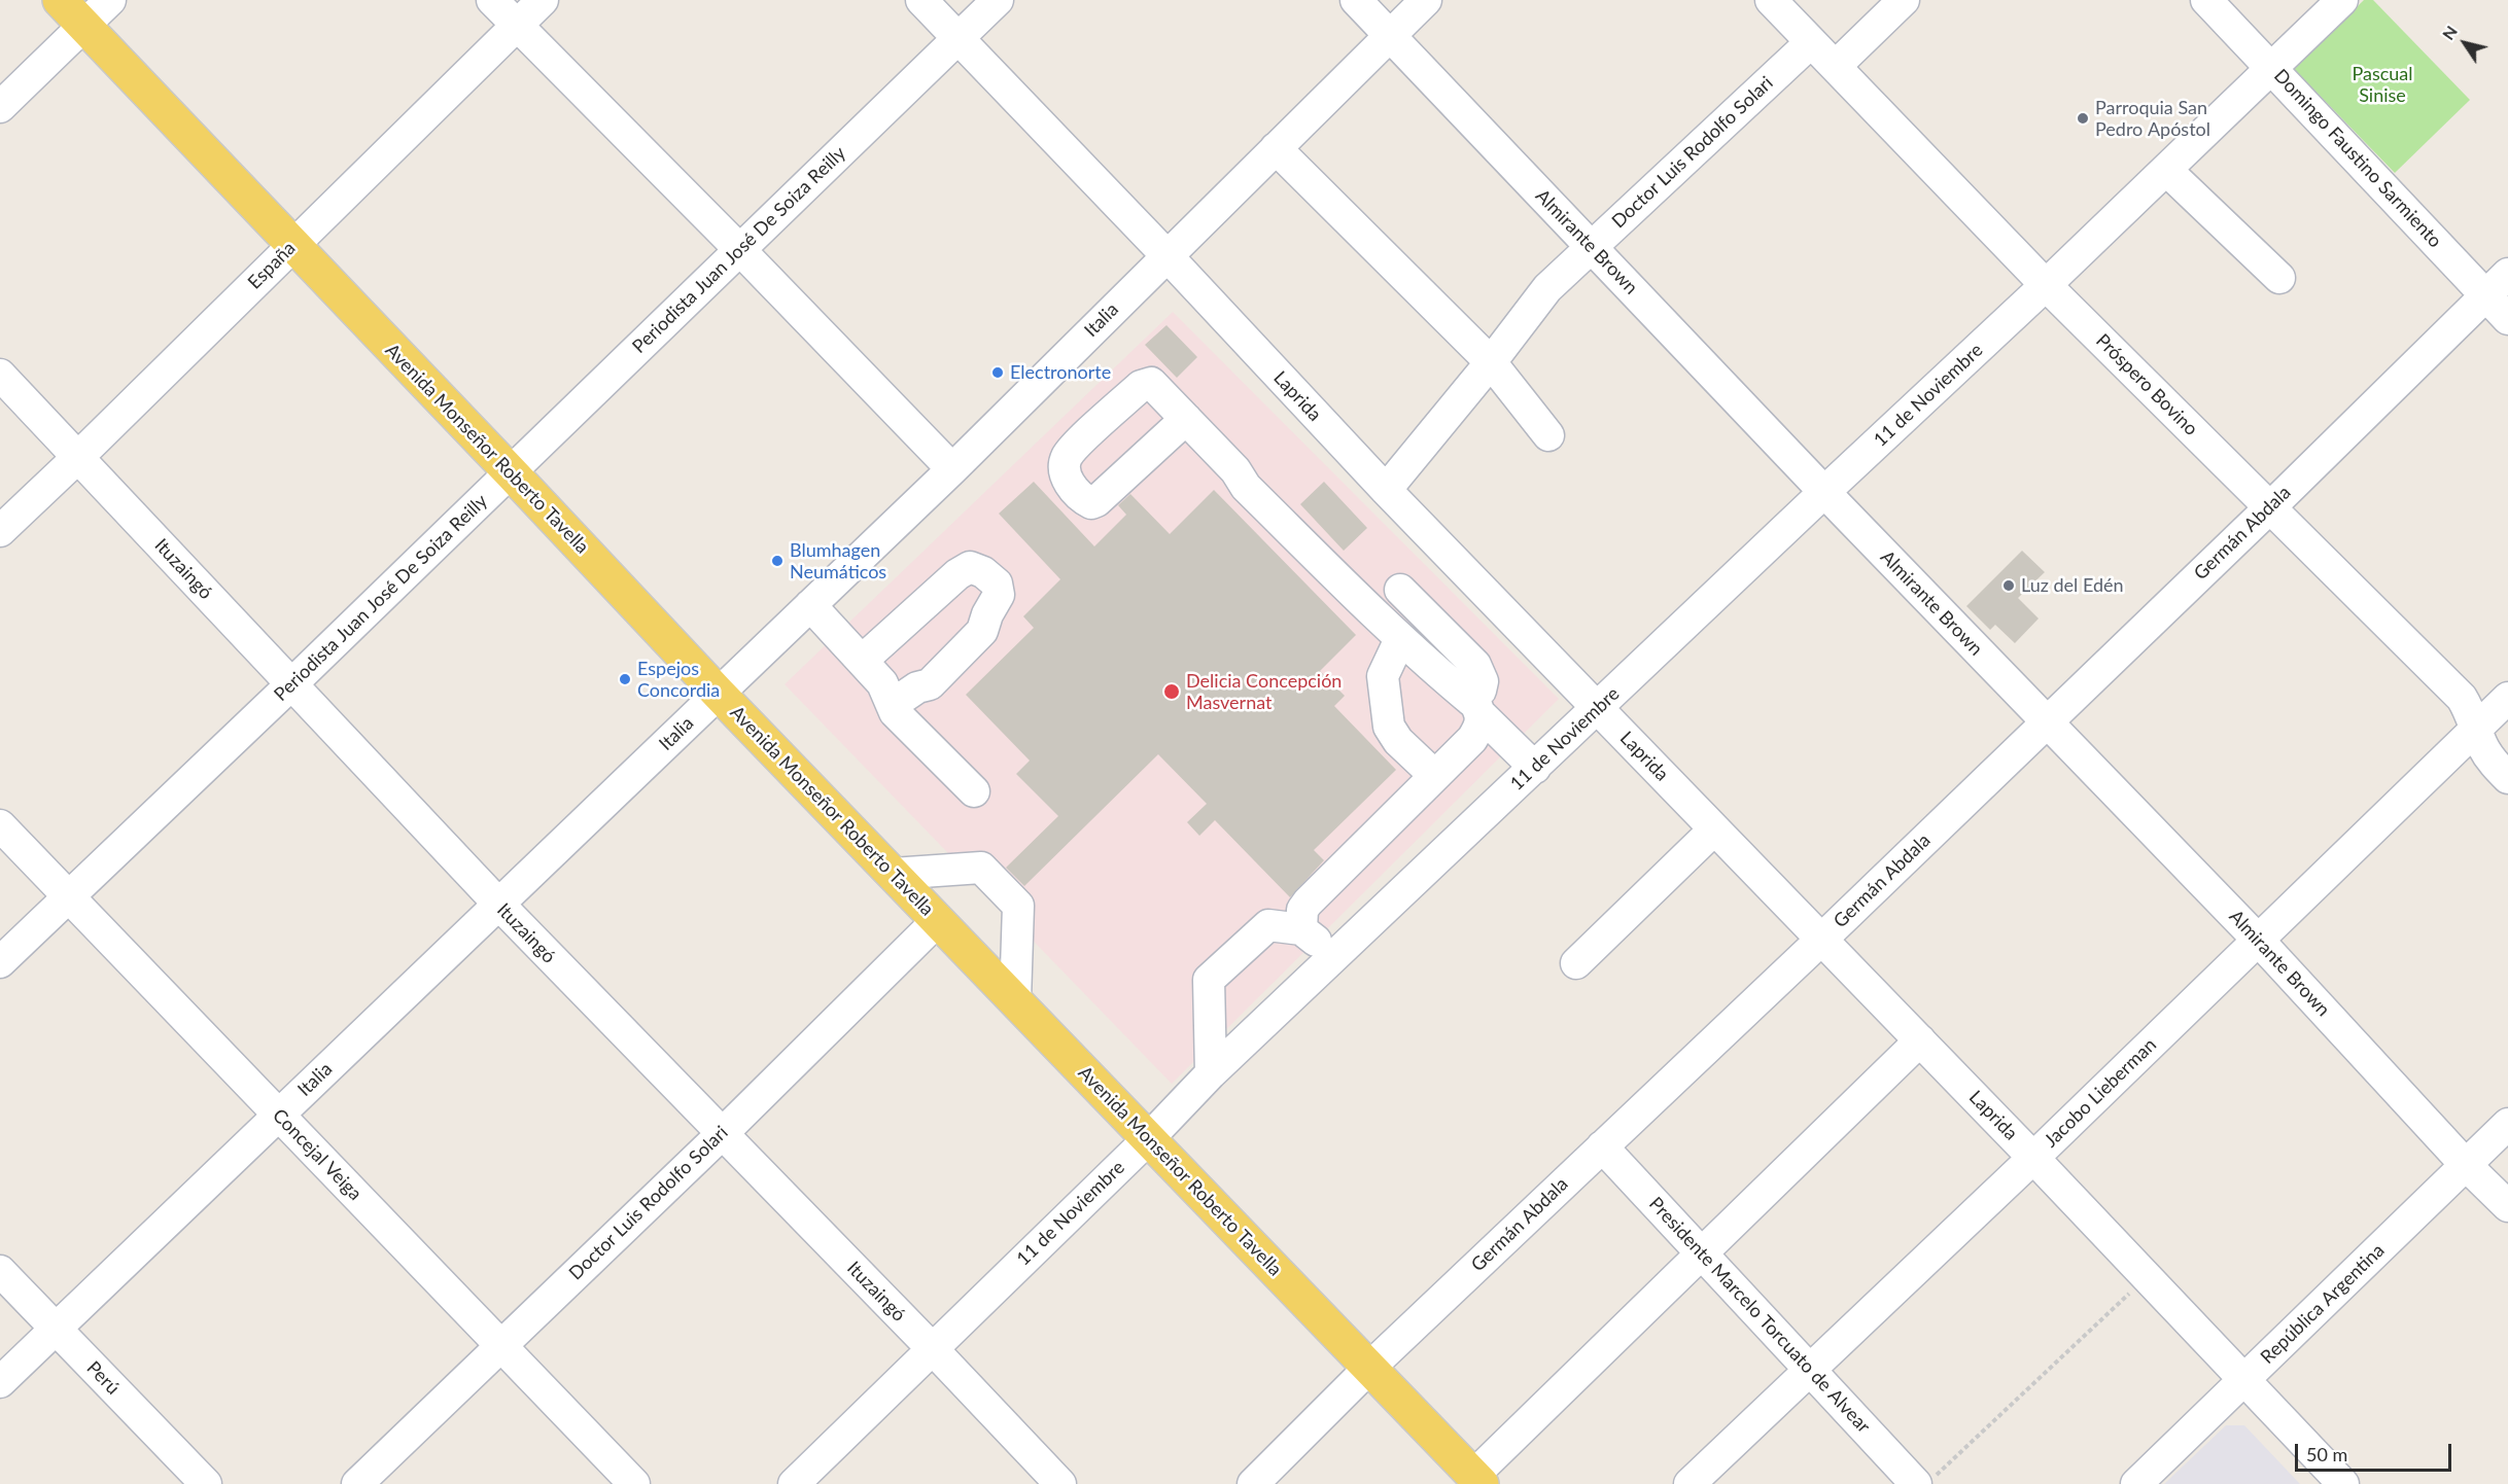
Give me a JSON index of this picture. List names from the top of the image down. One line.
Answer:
{"streets":{"main road":["Avenida Monseñor Roberto Tavella"],"street":["Doctor Luis Rodolfo Solari","Domingo Faustino Sarmiento","Almirante Brown","Periodista Juan José De Soiza Reilly","España","Italia","Próspero Bovino","11 de Noviembre","Laprida","Germán Abdala","Ituzaingó","Jacobo Lieberman","Concejal Veiga","República Argentina","Presidente Marcelo Torcuato de Alvear","Perú"]},"crossings":[["Doctor Luis Rodolfo Solari","Almirante Brown"],["Doctor Luis Rodolfo Solari","Próspero Bovino"],["Doctor Luis Rodolfo Solari","Laprida"],["Doctor Luis Rodolfo Solari","Avenida Monseñor Roberto Tavella"],["Doctor Luis Rodolfo Solari","Ituzaingó"],["Doctor Luis Rodolfo Solari","Concejal Veiga"],["Domingo Faustino Sarmiento","11 de Noviembre"],["Domingo Faustino Sarmiento","Germán Abdala"],["Almirante Brown","Italia"],["Almirante Brown","11 de Noviembre"],["Almirante Brown","Germán Abdala"],["Almirante Brown","Jacobo Lieberman"],["Almirante Brown","República Argentina"],["Periodista Juan José De Soiza Reilly","Laprida"],["Periodista Juan José De Soiza Reilly","Avenida Monseñor Roberto Tavella"],["Periodista Juan José De Soiza Reilly","Ituzaingó"],["Periodista Juan José De Soiza Reilly","Concejal Veiga"],["España","Avenida Monseñor Roberto Tavella"],["España","Ituzaingó"],["Italia","Laprida"],["Italia","Avenida Monseñor Roberto Tavella"],["Italia","Ituzaingó"],["Italia","Concejal Veiga"],["Italia","Perú"],["Próspero Bovino","11 de Noviembre"],["Próspero Bovino","Germán Abdala"],["Próspero Bovino","Jacobo Lieberman"],["11 de Noviembre","Laprida"],["11 de Noviembre","Avenida Monseñor Roberto Tavella"],["11 de Noviembre","Ituzaingó"],["Laprida","Germán Abdala"],["Laprida","Jacobo Lieberman"],["Laprida","República Argentina"],["Avenida Monseñor Roberto Tavella","Germán Abdala"],["Germán Abdala","Presidente Marcelo Torcuato de Alvear"],["Jacobo Lieberman","Presidente Marcelo Torcuato de Alvear"]],"parks":["Pascual Sinise"],"places":["Parroquia San Pedro Apóstol","Electronorte","Blumhagen Neumáticos","Luz del Edén","Espejos Concordia","Delicia Concepción Masvernat"],"scale_bar":"50 m","north":"top left"}
